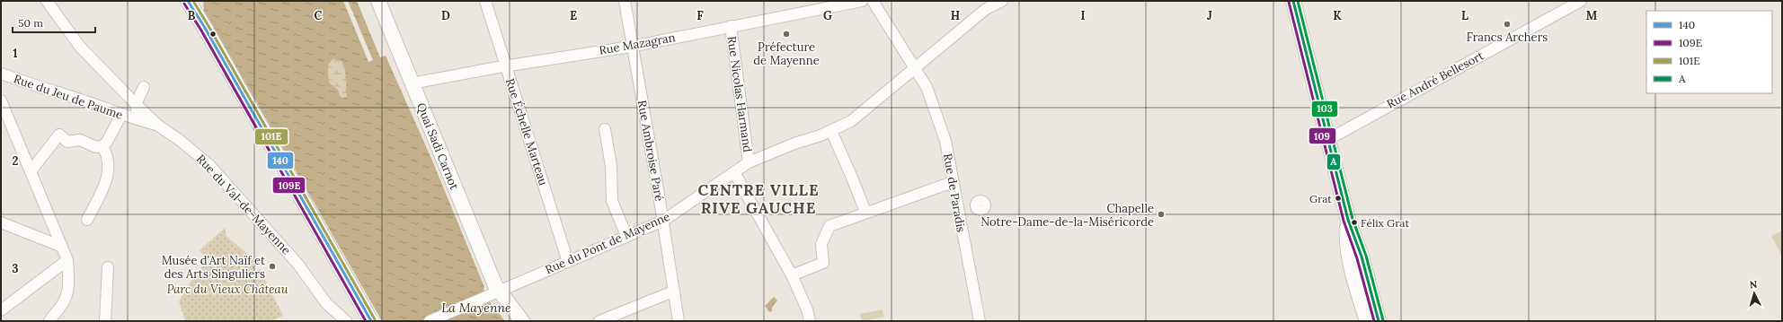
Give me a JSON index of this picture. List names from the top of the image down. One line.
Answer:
{"streets":{"street":["Rue Mazagran","Rue André Bellesort","Rue Nicolas Harmand","Rue du Jeu de Paume","Rue Échelle Marteau","Quai Sadi Carnot","Rue Ambroise Paré","Rue de Paradis","Rue du Val-de-Mayenne","Rue du Pont de Mayenne"]},"crossings":[["Rue Mazagran","Rue Nicolas Harmand"],["Rue Mazagran","Rue Échelle Marteau"],["Rue Mazagran","Quai Sadi Carnot"],["Rue Mazagran","Rue Ambroise Paré"],["Rue Nicolas Harmand","Rue du Pont de Mayenne"],["Rue du Jeu de Paume","Rue du Val-de-Mayenne"],["Rue Échelle Marteau","Rue du Pont de Mayenne"],["Quai Sadi Carnot","Rue du Pont de Mayenne"],["Rue Ambroise Paré","Rue du Pont de Mayenne"],["Rue de Paradis","Rue du Pont de Mayenne"]],"districts":["CENTRE VILLE RIVE GAUCHE"],"water":["La Mayenne"],"parks":["Parc du Vieux Château"],"places":["Francs Archers","Préfecture de Mayenne","Grat","Chapelle Notre-Dame-de-la-Miséricorde","Félix Grat","Musée d'Art Naïf et des Arts Singuliers"],"lines":["transit line 140","transit line 101E","transit line A","transit line 103","transit line 109","transit line 109E"],"legend":["140","109E","101E","A"],"scale_bar":"50 m","north":"top","grid":{"columns":["B","C","D","E","F","G","H","I","J","K","L","M"],"rows":["1","2","3"]}}
